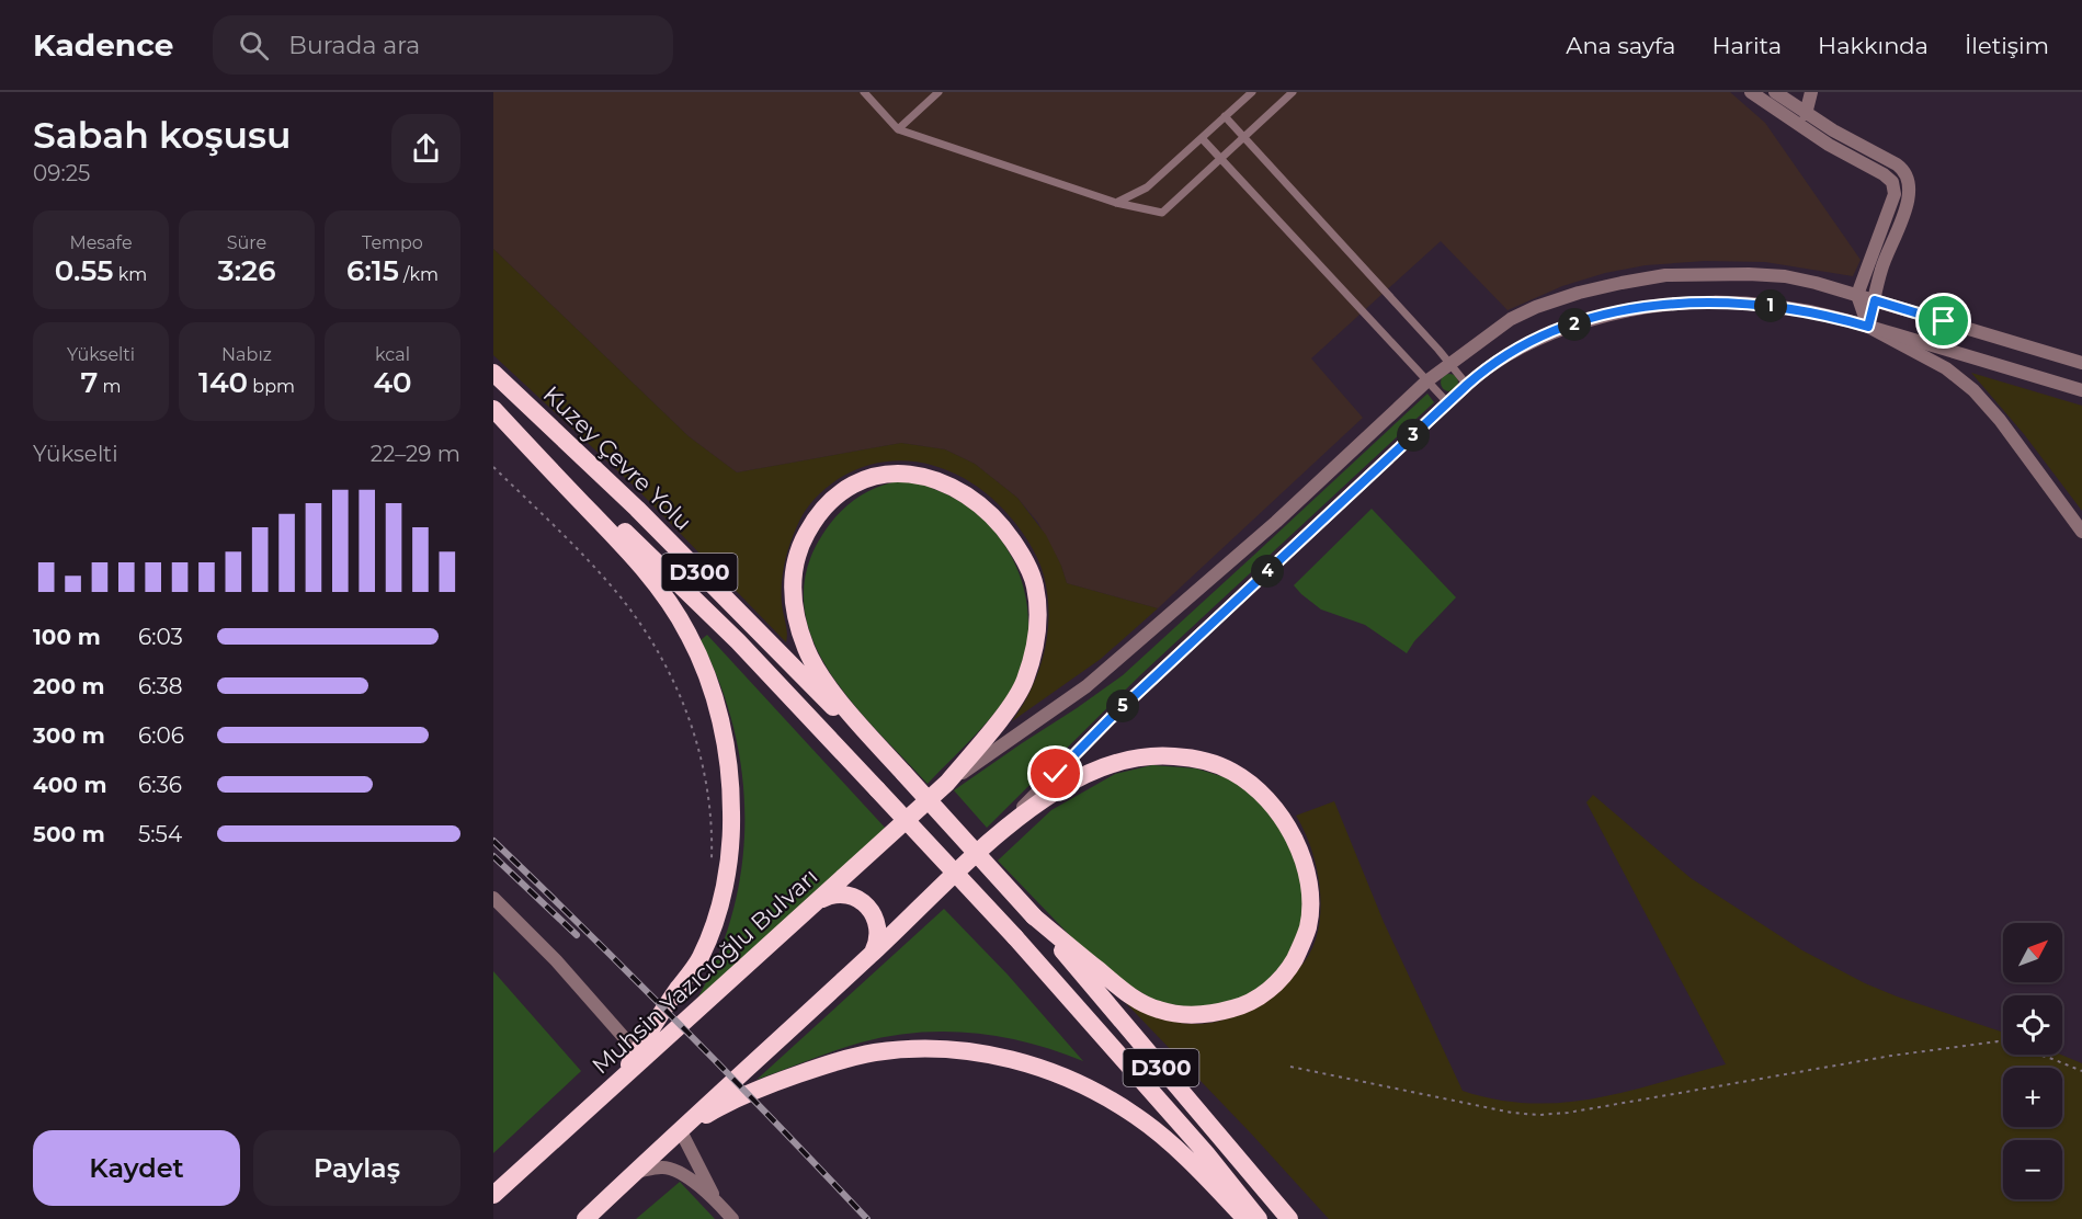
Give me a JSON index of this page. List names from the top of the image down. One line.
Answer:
{"streets":{"highway":["Kuzey Çevre Yolu","D300","Muhsin Yazıcıoğlu Bulvarı"]},"crossings":[["Kuzey Çevre Yolu","D300"],["Kuzey Çevre Yolu","Muhsin Yazıcıoğlu Bulvarı"],["D300","Muhsin Yazıcıoğlu Bulvarı"]],"north":"top right","page":{"header":"Kadence","search":"Burada ara","nav":["Ana sayfa","Harita","Hakkında","İletişim"],"heading":["Sabah koşusu","09:25"],"stats":[["Mesafe","0.55 km"],["Süre","3:26"],["Tempo","6:15 /km"],["Yükselti","7 m"],["Nabız","140 bpm"],["kcal","40"]],"pins":["1","2","3","4","5"],"chart":["Yükselti","22–29 m"],"list":[{"name":"100 m","note":"6:03"},{"name":"200 m","note":"6:38"},{"name":"300 m","note":"6:06"},{"name":"400 m","note":"6:36"},{"name":"500 m","note":"5:54"}],"map_buttons":["+","−"],"buttons":["Kaydet","Paylaş"]}}
